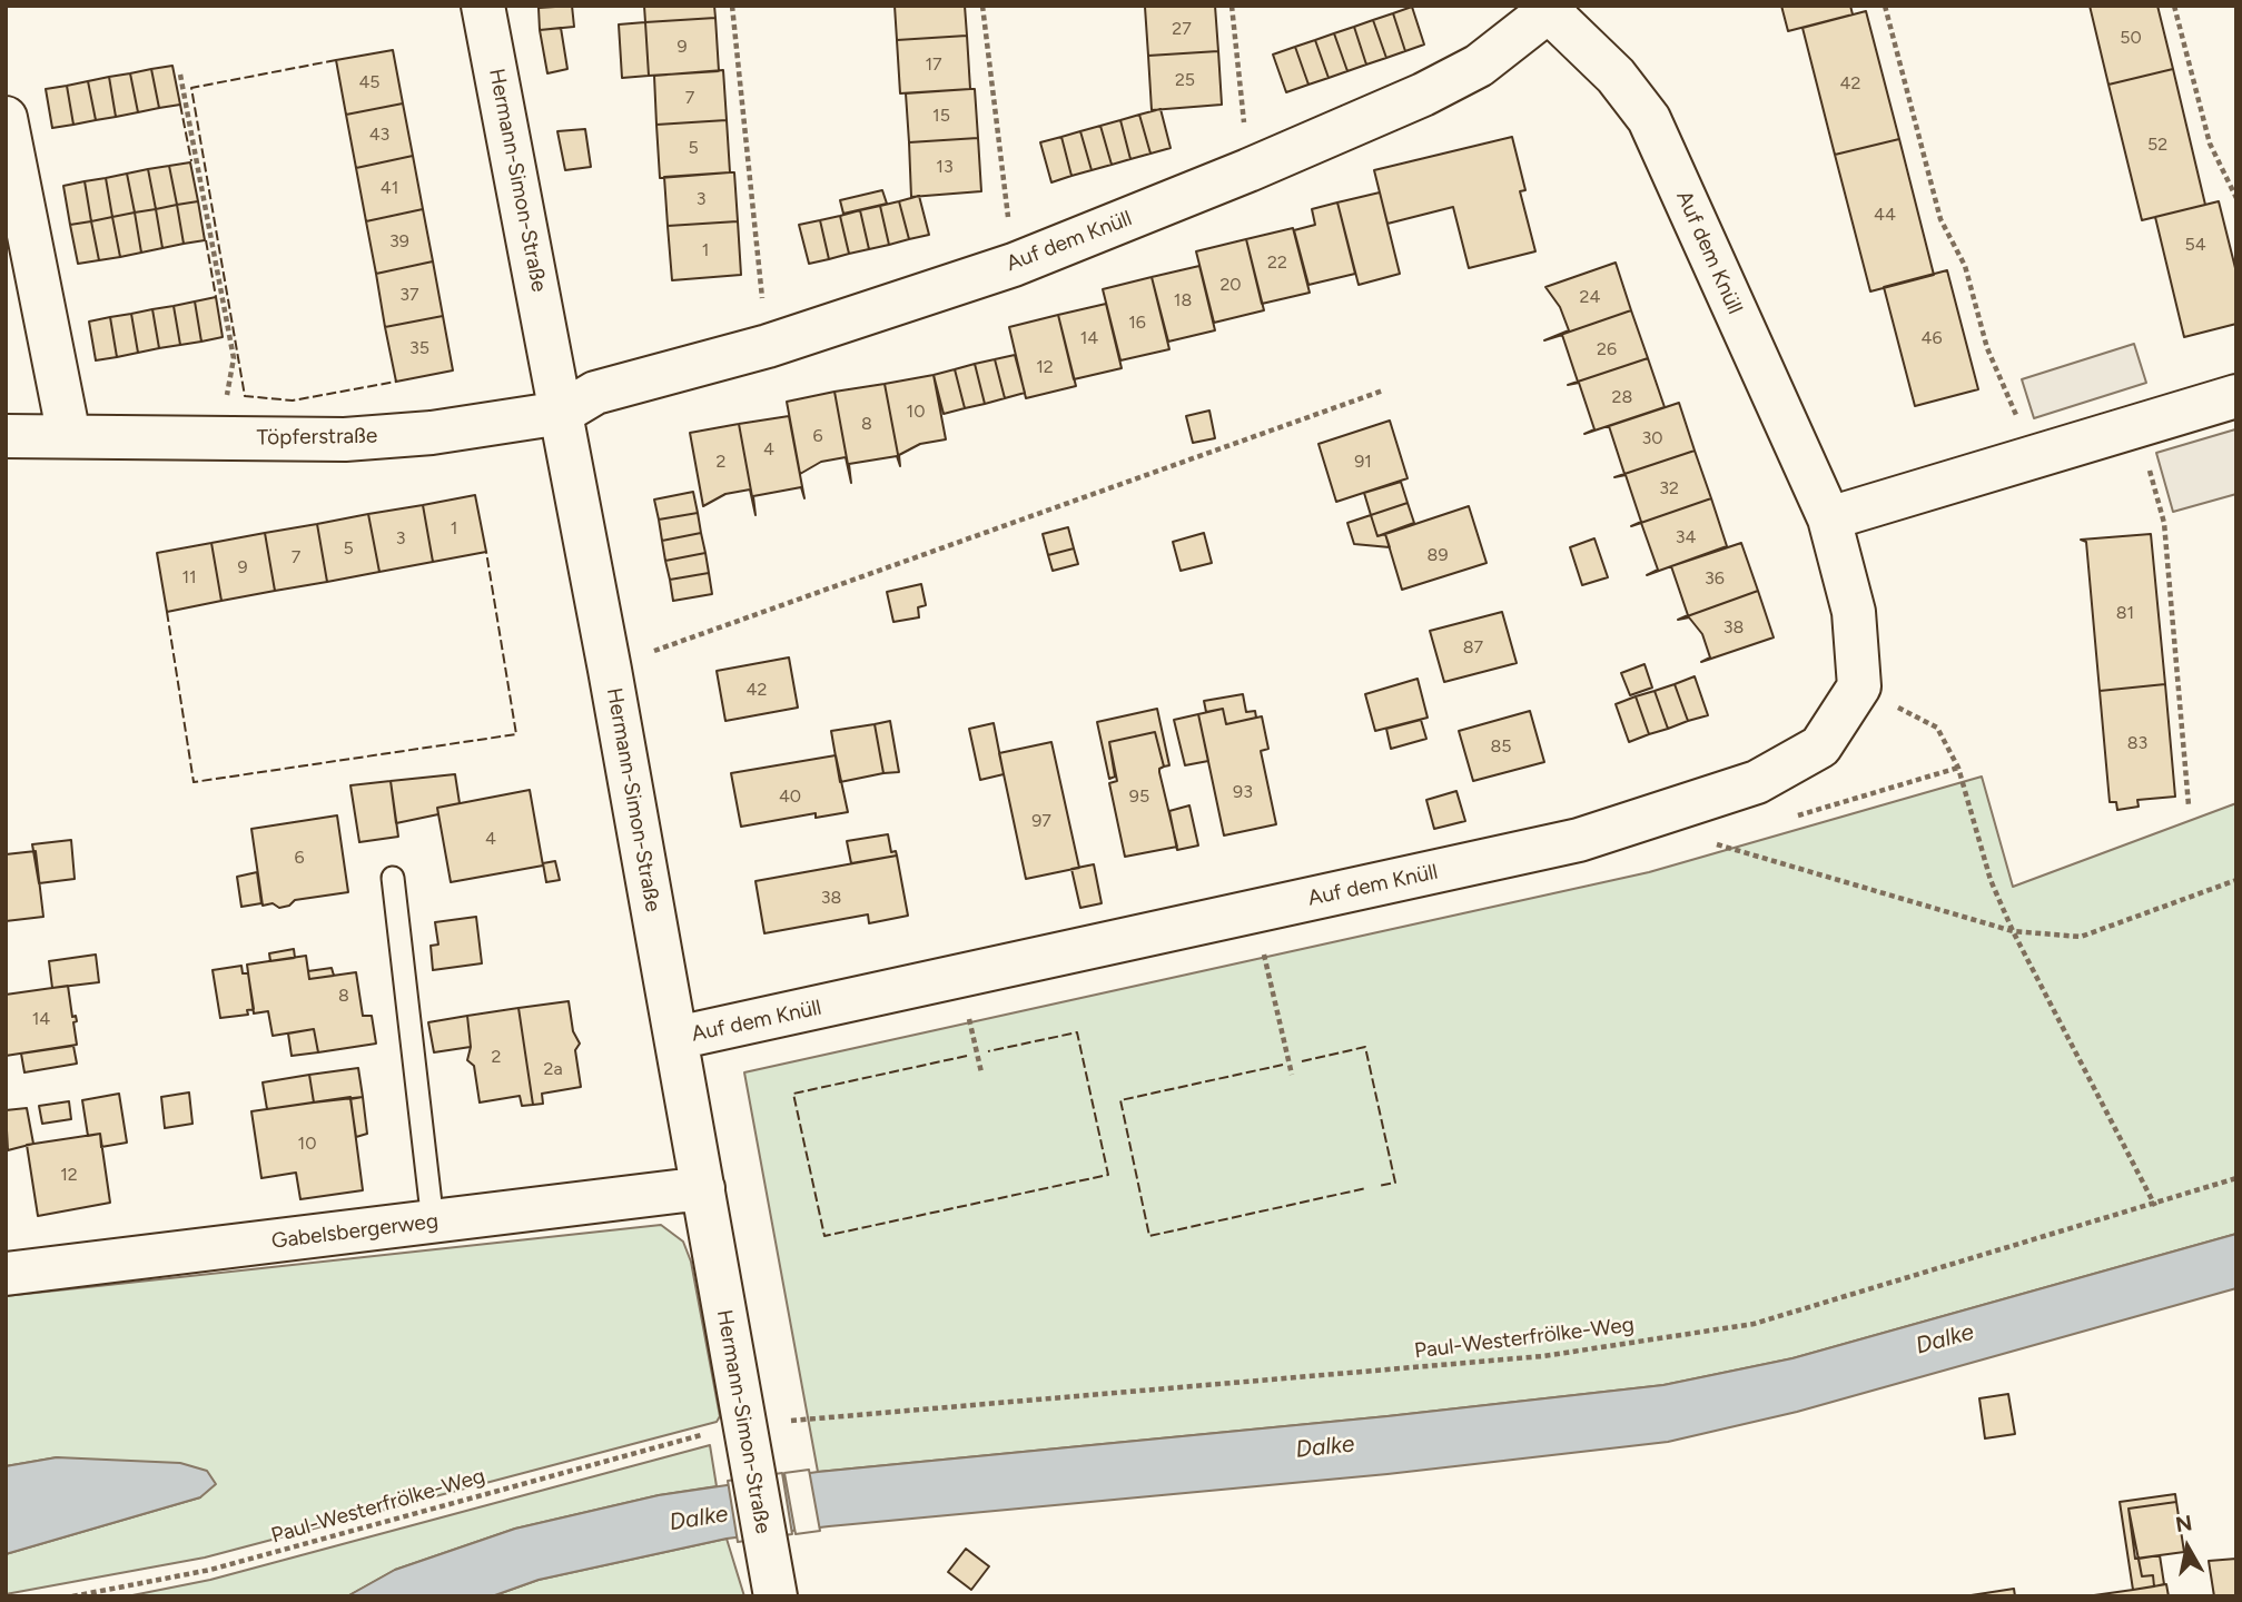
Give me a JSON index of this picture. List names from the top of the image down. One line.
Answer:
{"streets":{"street":["Hermann-Simon-Straße","Auf dem Knüll","Töpferstraße","Gabelsbergerweg"],"path":["Paul-Westerfrölke-Weg"]},"crossings":[["Hermann-Simon-Straße","Auf dem Knüll"],["Hermann-Simon-Straße","Töpferstraße"],["Hermann-Simon-Straße","Gabelsbergerweg"],["Auf dem Knüll","Töpferstraße"]],"water":["Dalke"],"house_numbers":["27","50","9","17","25","45","42","7","15","43","52","5","13","41","3","44","39","54","1","22","20","37","24","18","16","14","46","35","26","12","28","10","8","6","30","4","2","91","32","1","34","3","5","89","7","9","11","36","81","38","87","42","83","85","93","40","95","97","4","6","38","8","14","2","2a","10","12"],"north":"top"}
